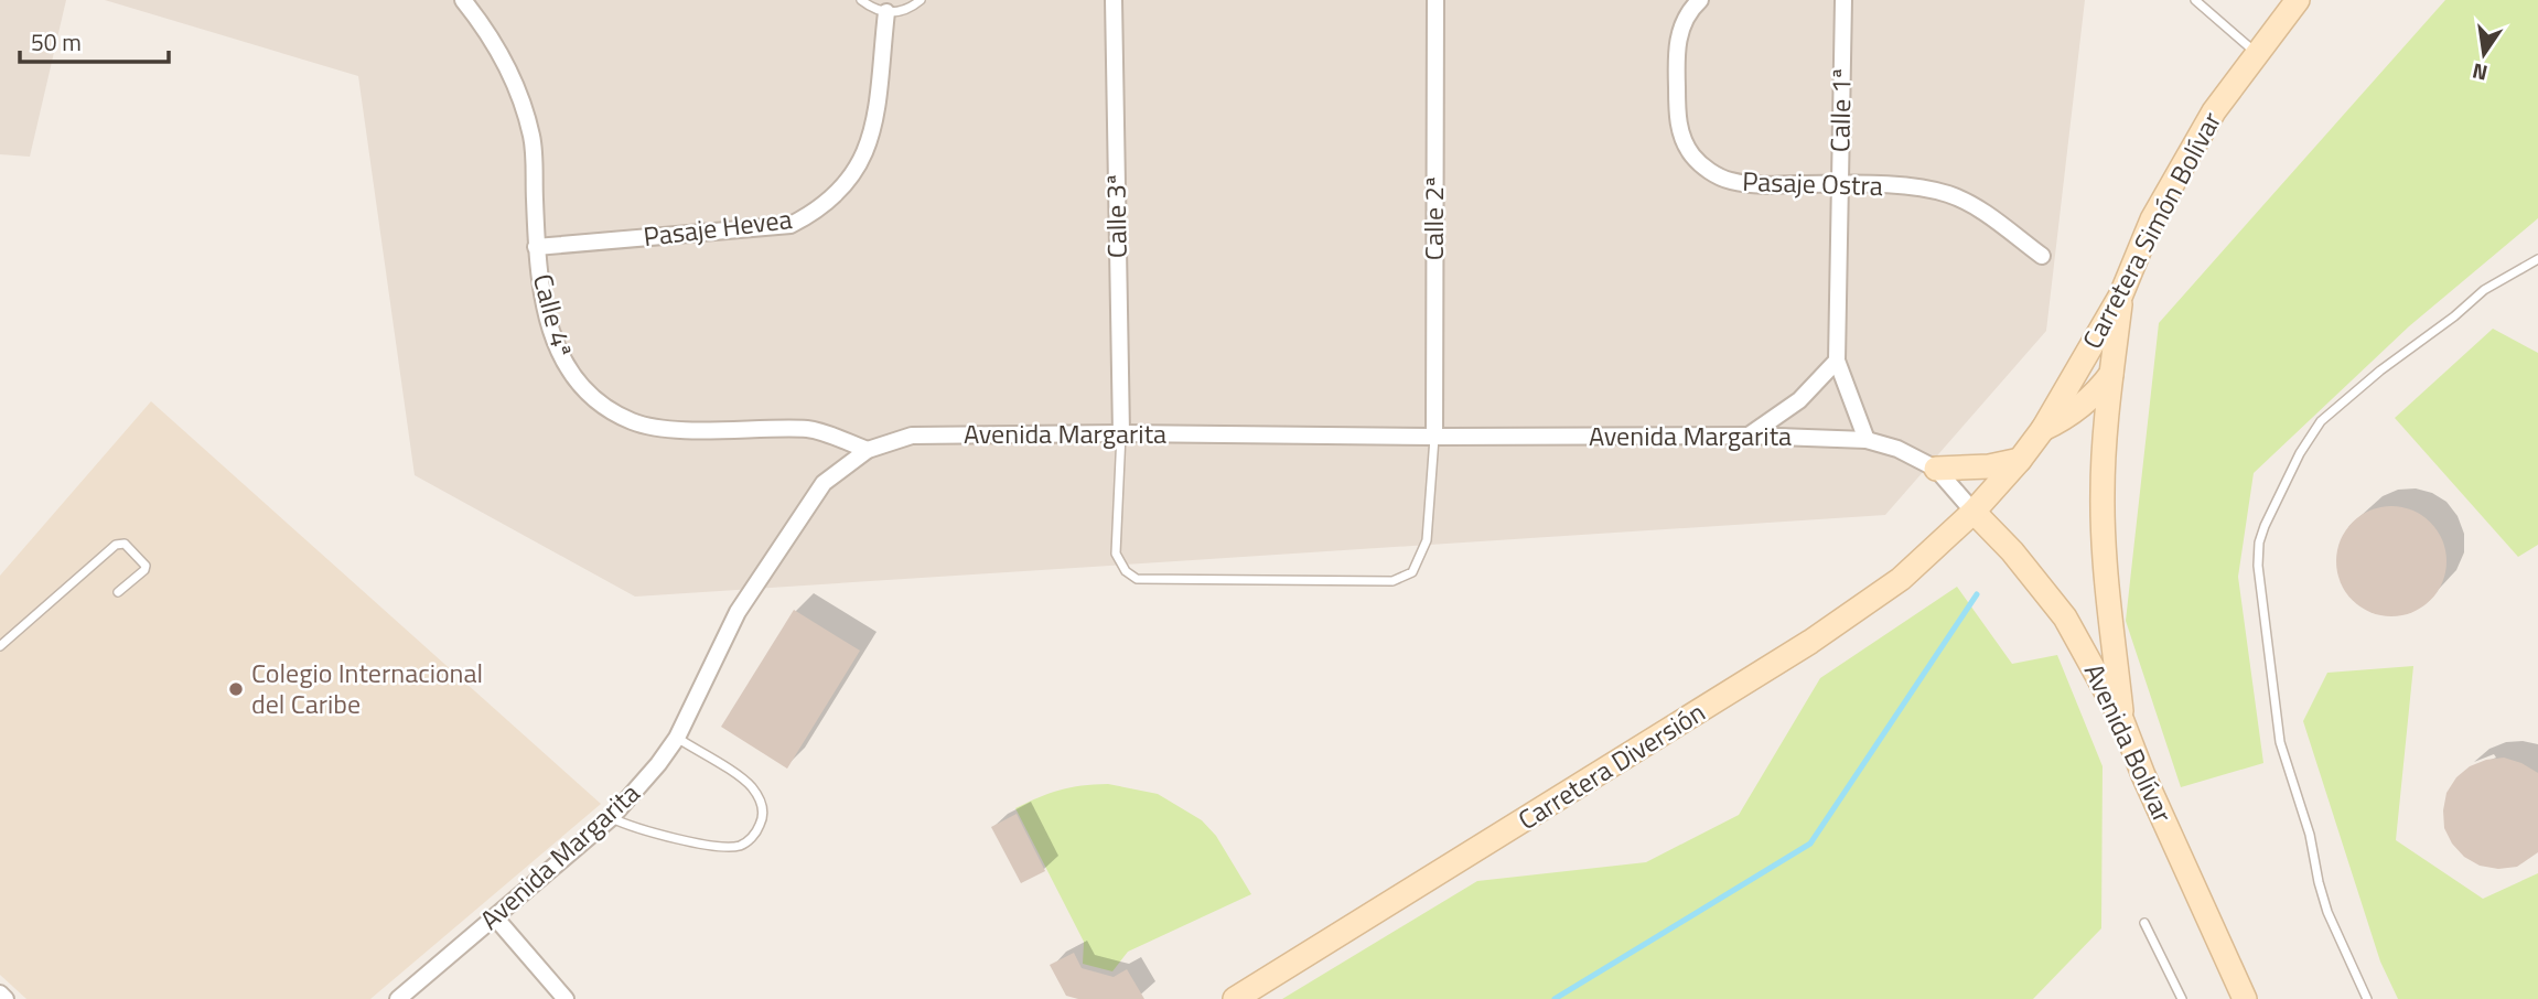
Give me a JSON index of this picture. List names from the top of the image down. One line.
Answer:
{"streets":{"main road":["Carretera Simón Bolívar","Avenida Bolívar","Carretera Diversión"],"street":["Calle 1ª","Pasaje Ostra","Calle 3ª","Calle 2ª","Pasaje Hevea","Calle 4ª","Avenida Margarita"]},"crossings":[["Calle 1ª","Pasaje Ostra"],["Calle 3ª","Avenida Margarita"],["Calle 2ª","Avenida Margarita"],["Pasaje Hevea","Calle 4ª"],["Carretera Simón Bolívar","Avenida Margarita"],["Carretera Simón Bolívar","Avenida Bolívar"],["Carretera Simón Bolívar","Carretera Diversión"],["Calle 4ª","Avenida Margarita"],["Avenida Margarita","Avenida Bolívar"],["Avenida Margarita","Carretera Diversión"],["Avenida Bolívar","Carretera Diversión"]],"places":["Colegio Internacional del Caribe"],"scale_bar":"50 m","north":"bottom"}
